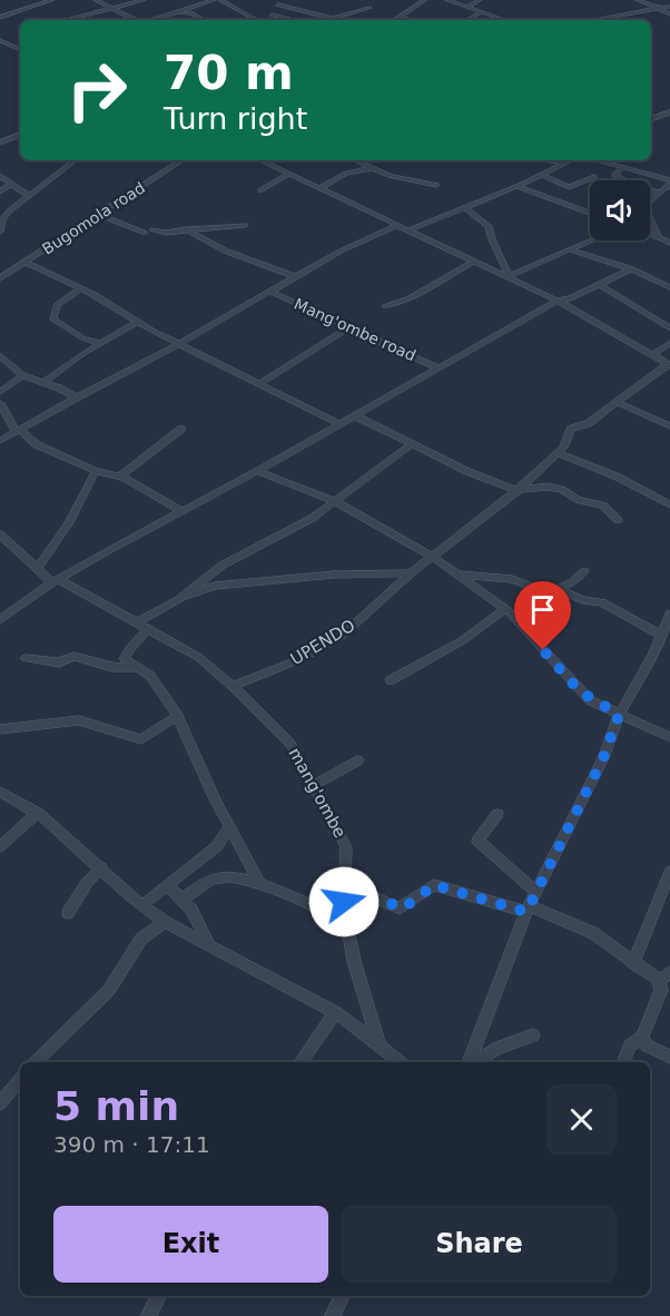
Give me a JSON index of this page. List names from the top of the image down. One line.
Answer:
{"streets":{"street":["Bugomola road","Mang'ombe road","UPENDO","mang'ombe"]},"crossings":[["UPENDO","mang'ombe"]],"page":{"turn":["70 m","Turn right"],"heading":["5 min","390 m · 17:11"],"buttons":["Exit","Share"]}}
